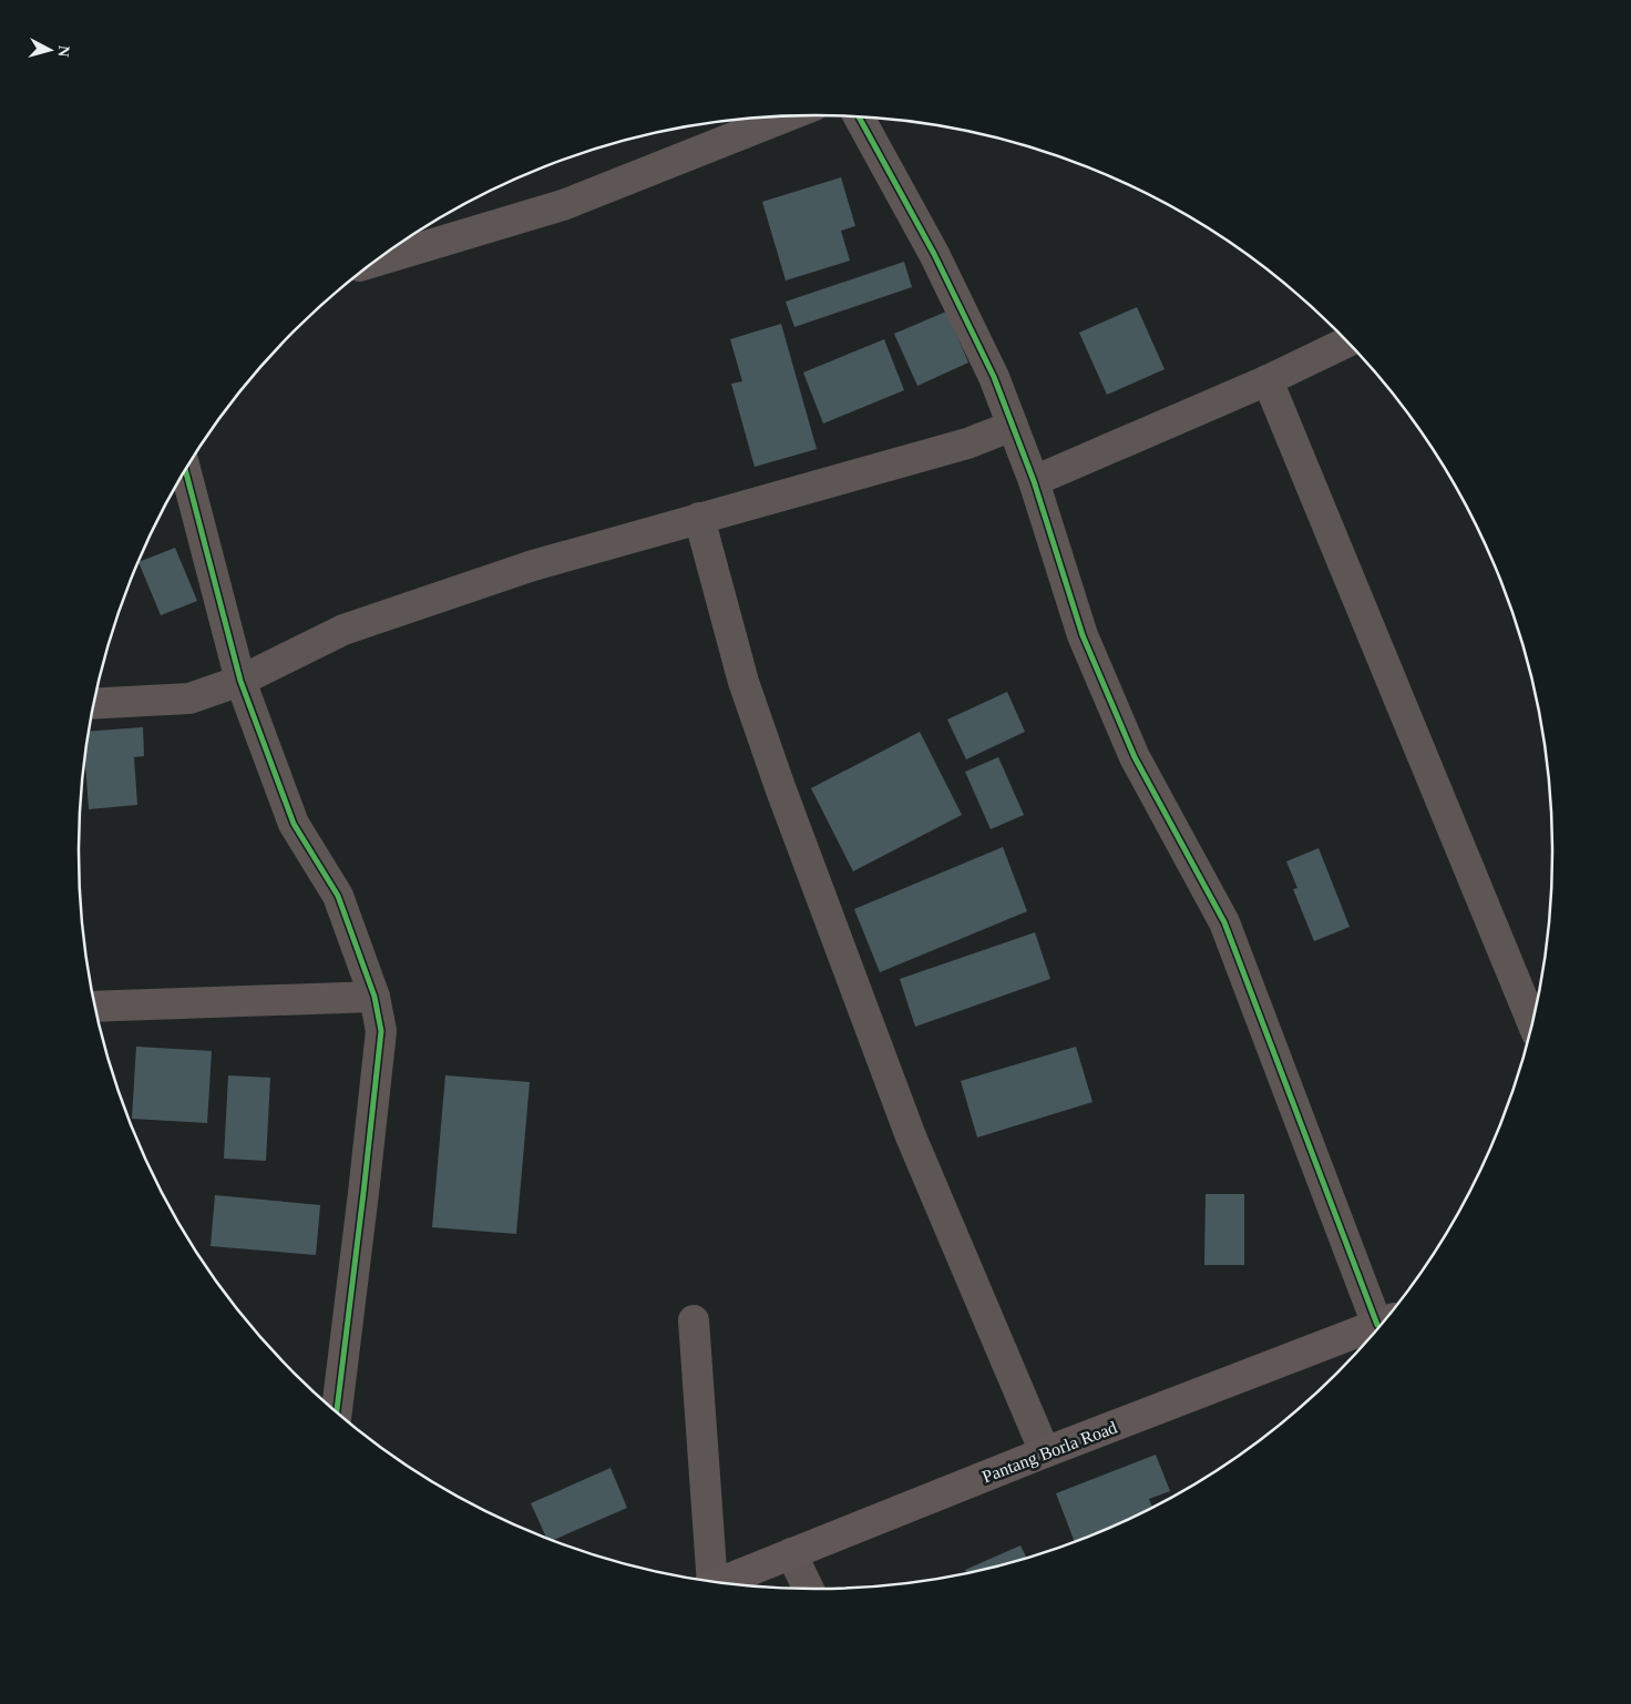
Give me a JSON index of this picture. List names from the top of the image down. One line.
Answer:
{"streets":{"street":["Pantang Borla Road"]},"north":"right"}
